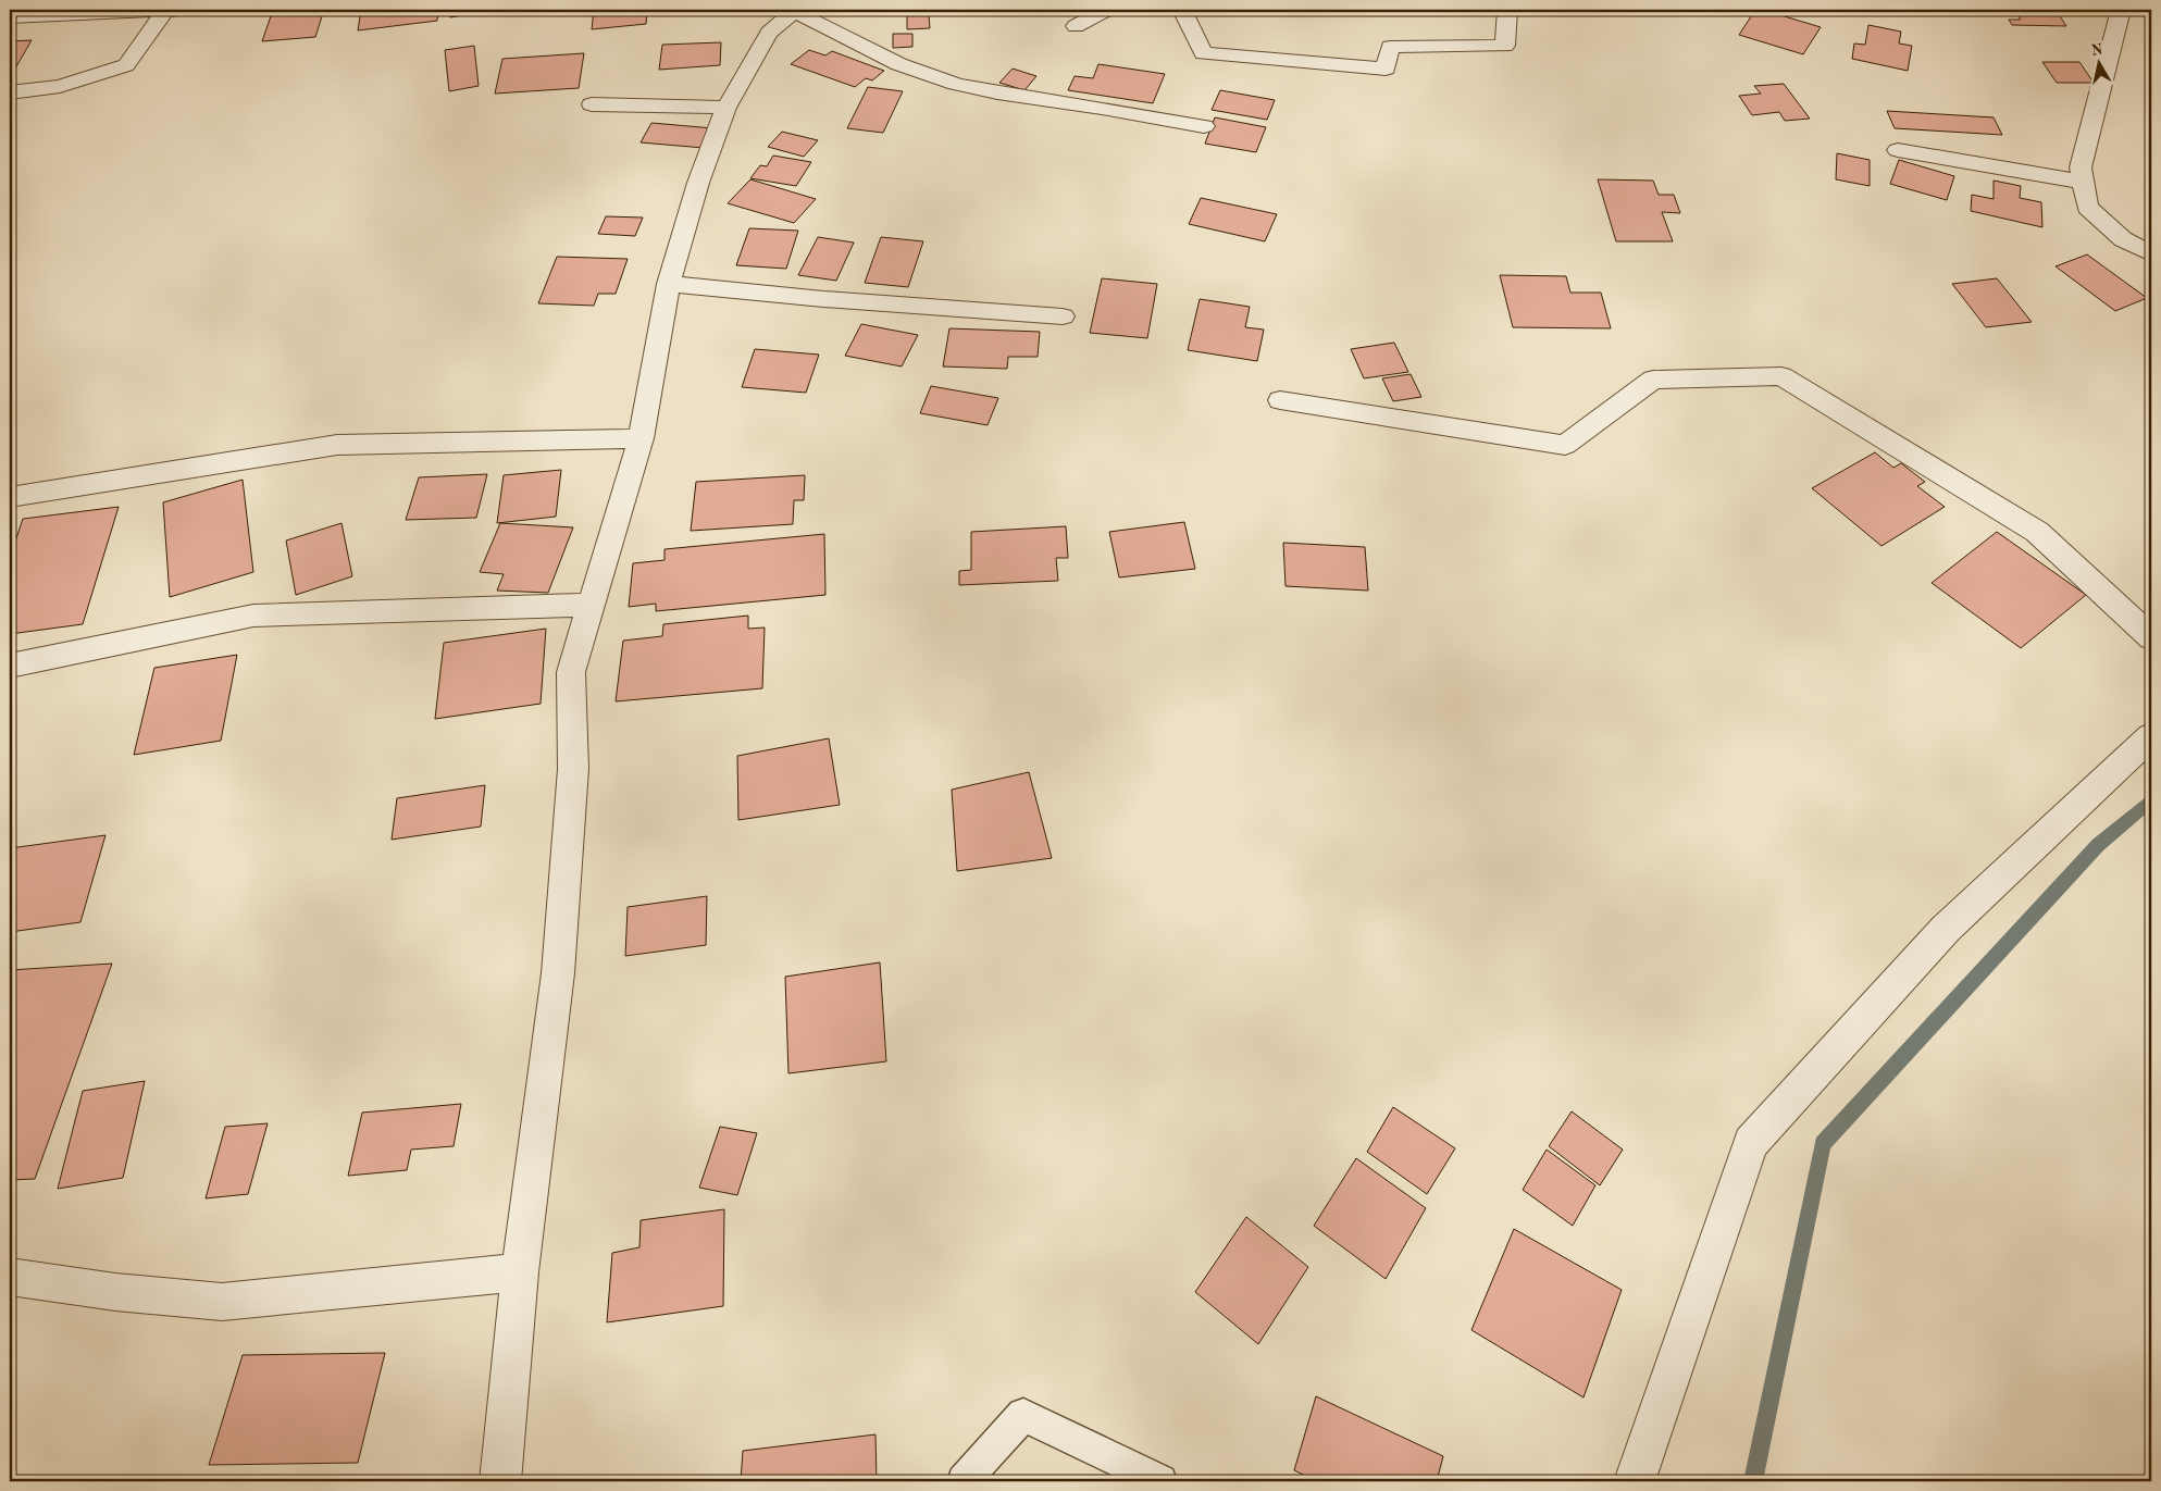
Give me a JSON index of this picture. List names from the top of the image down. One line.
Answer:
{"north":"top"}
